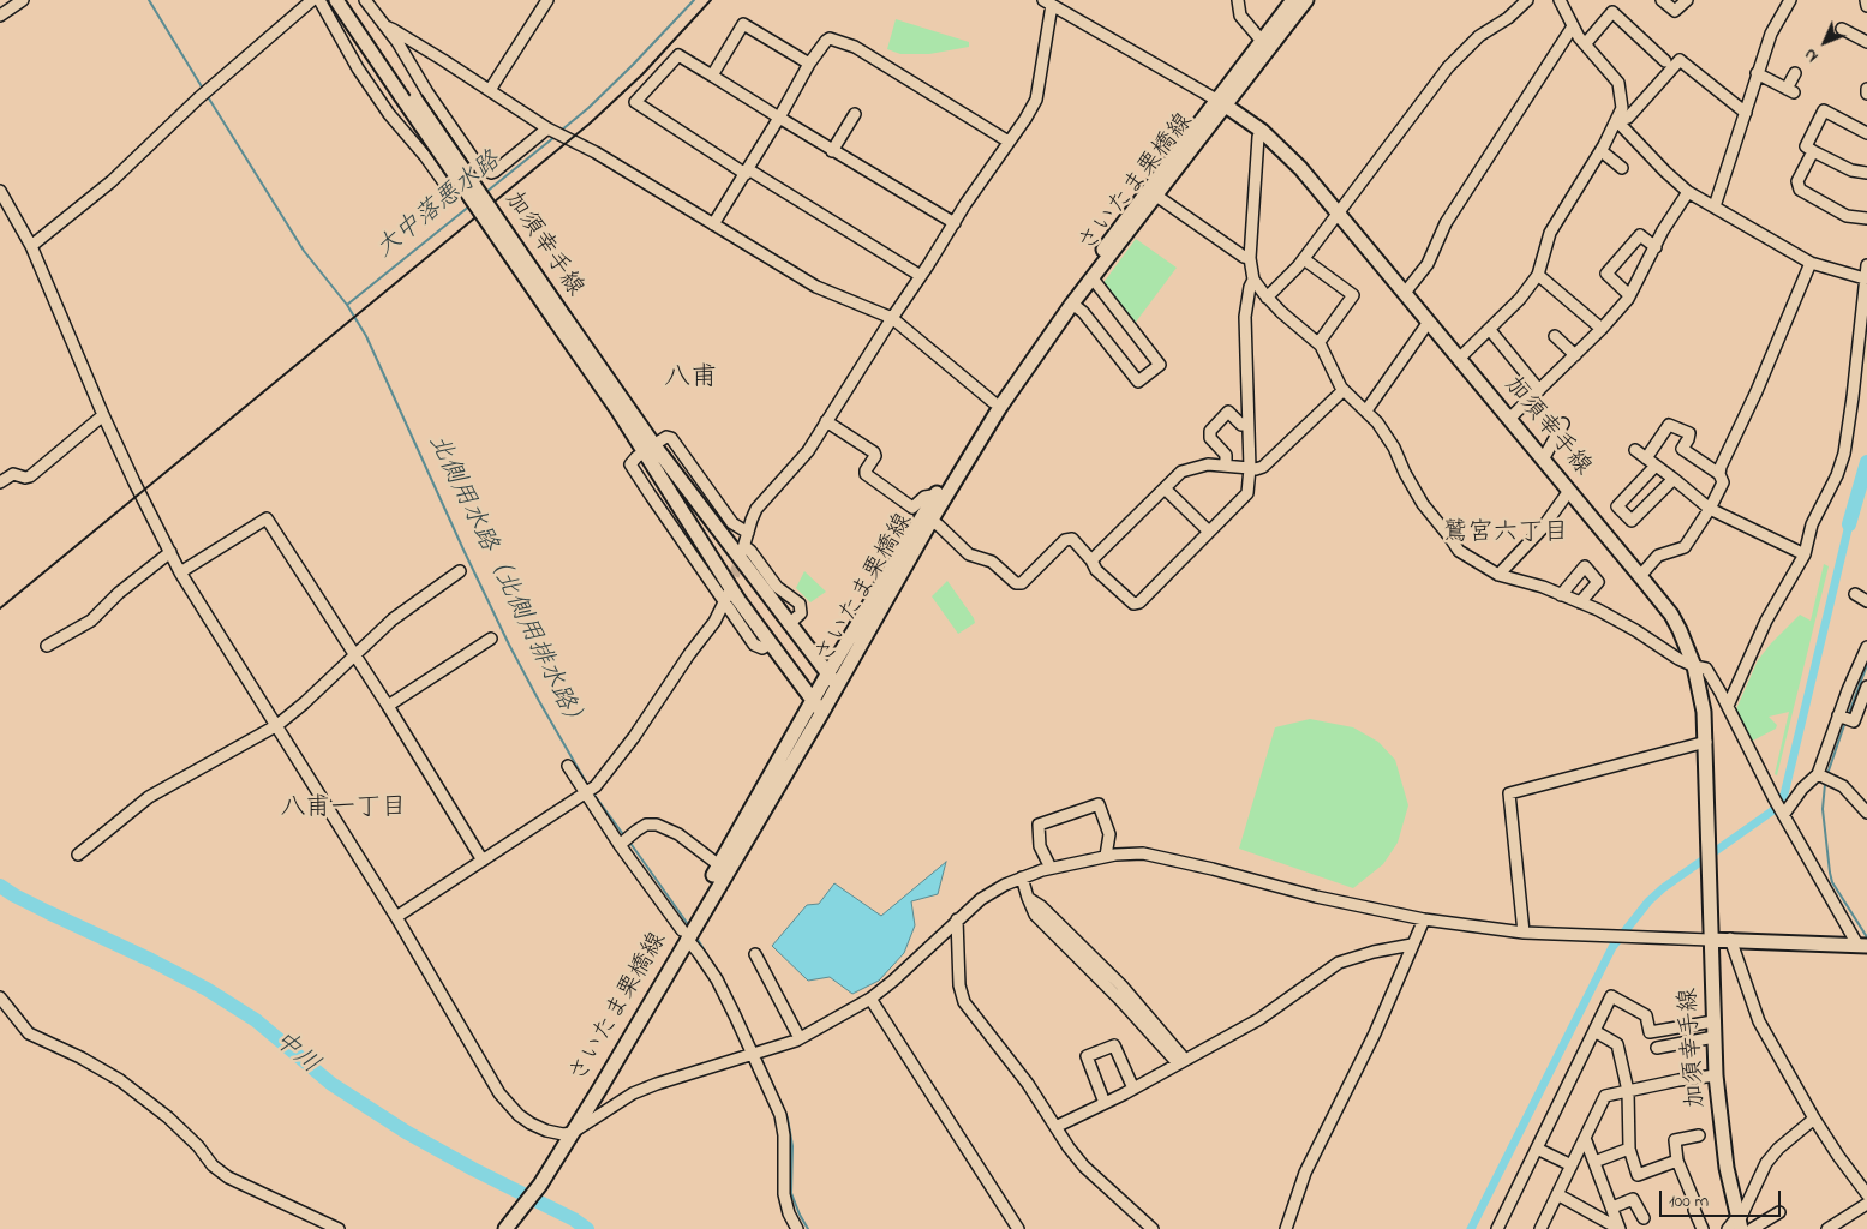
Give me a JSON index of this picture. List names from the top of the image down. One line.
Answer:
{"streets":{"main road":["さいたま栗橋線","加須幸手線"]},"crossings":[["さいたま栗橋線","加須幸手線"]],"districts":["八甫","鷲宮六丁目","八甫一丁目"],"water":["大中落悪水路","北側用水路（北側用排水路）","中川"],"scale_bar":"100 m","north":"bottom left"}
